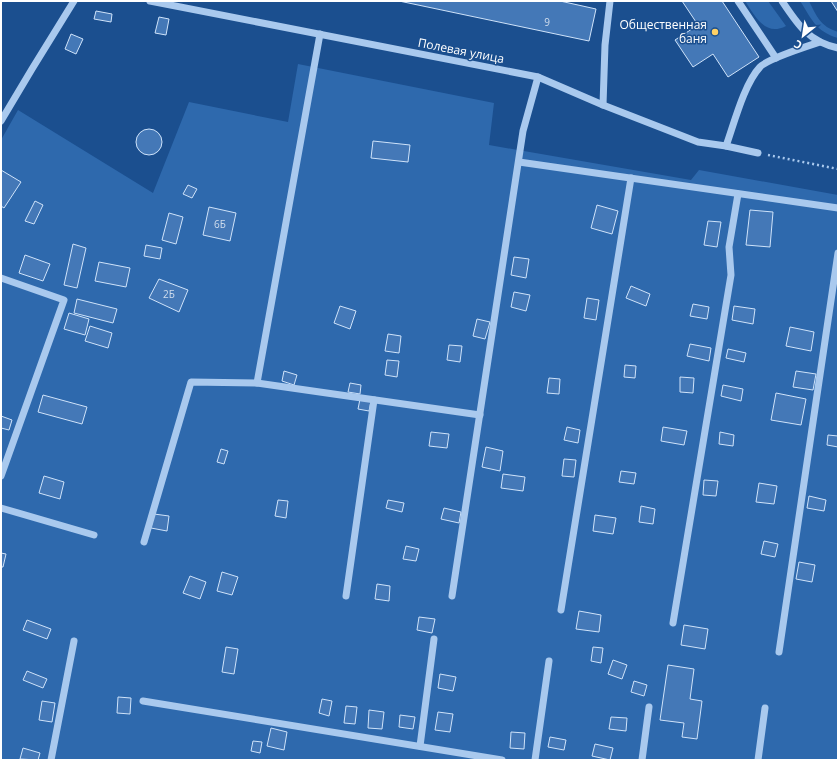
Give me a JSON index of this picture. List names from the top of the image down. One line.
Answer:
{"streets":{"street":["Полевая улица"]},"places":["Общественная баня"],"house_numbers":["9","6Б","2Б"],"north":"bottom left"}
